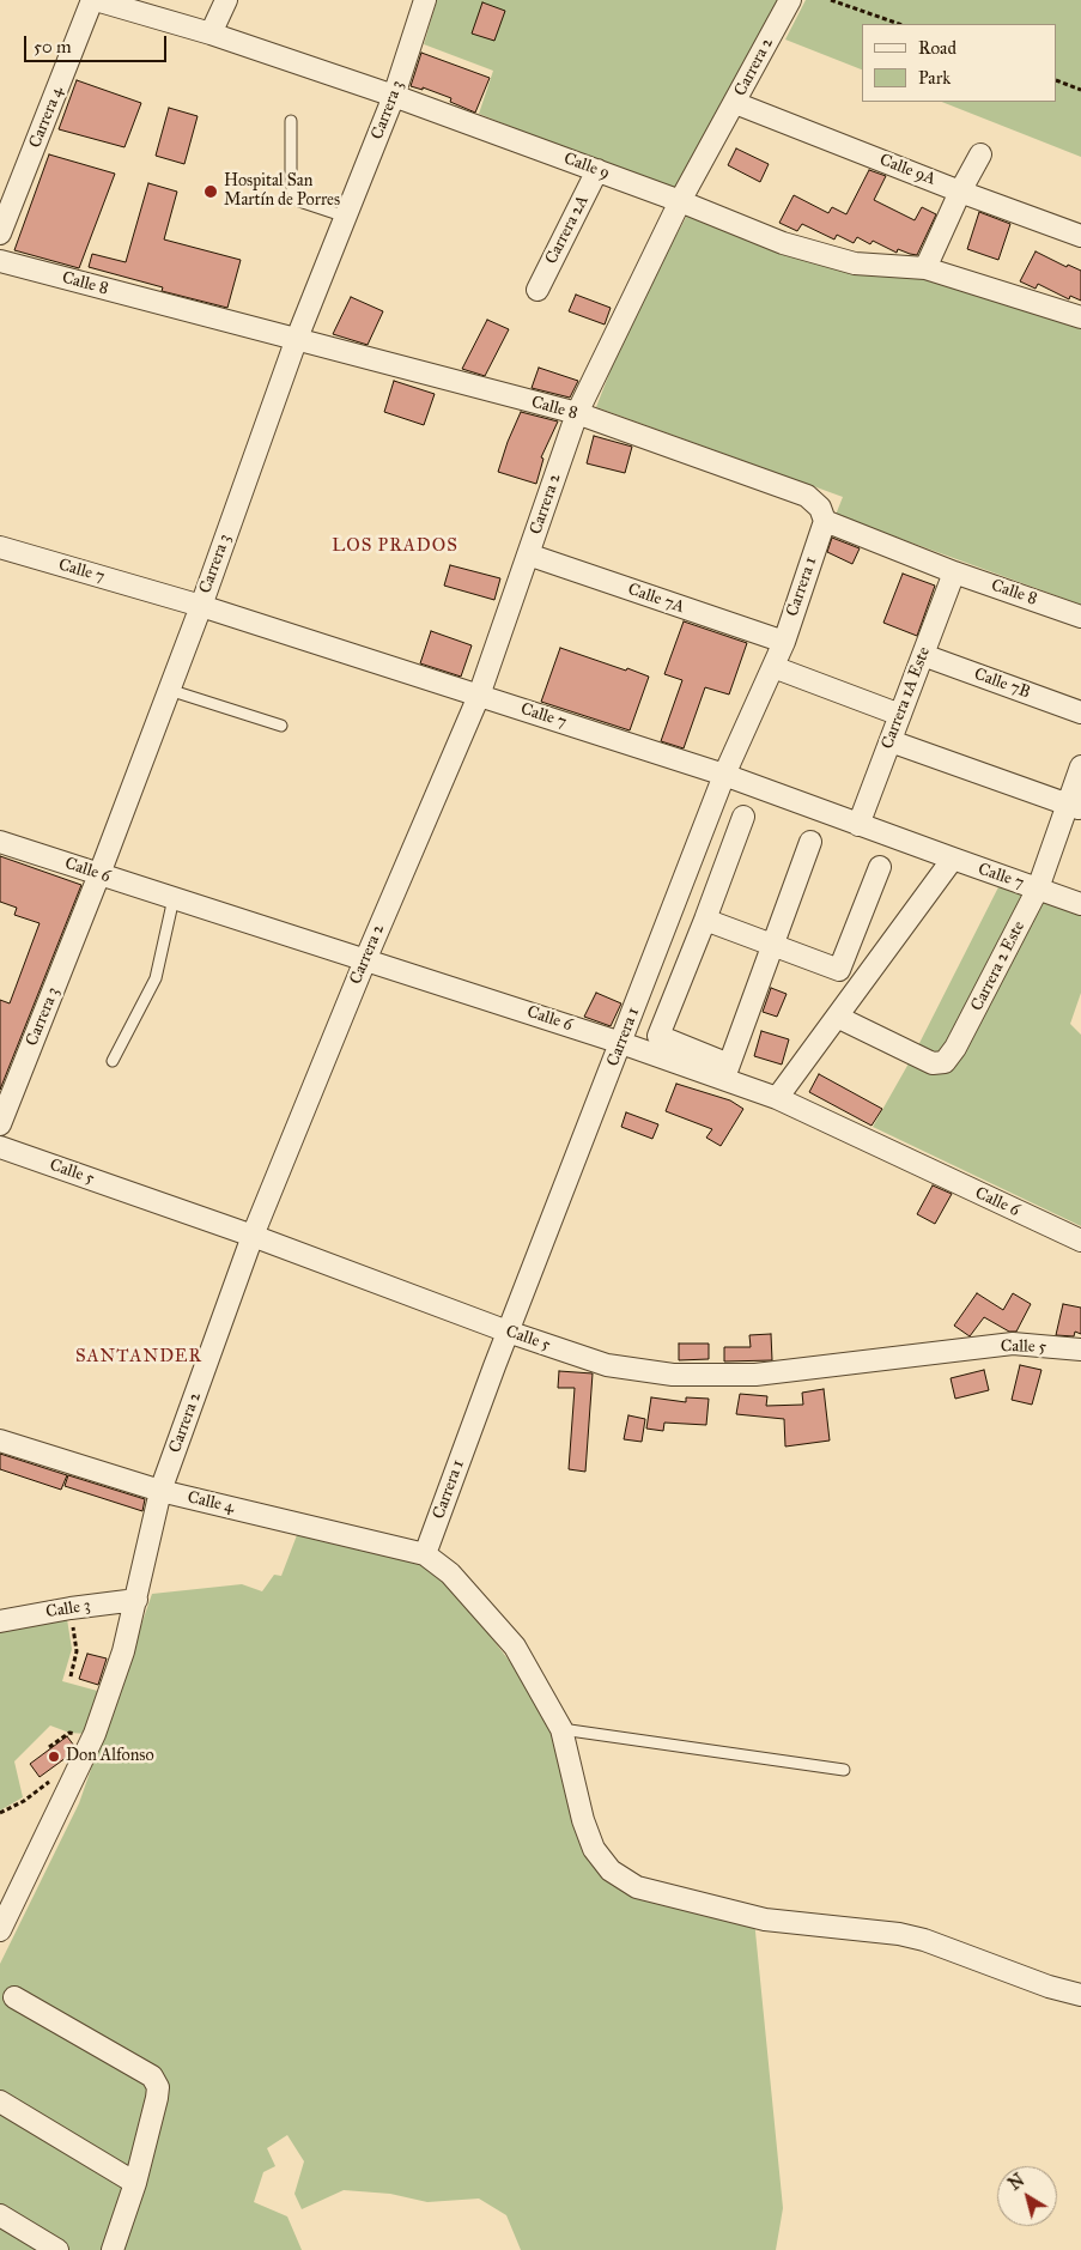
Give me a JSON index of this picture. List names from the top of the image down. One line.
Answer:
{"streets":{"street":["Carrera 2","Carrera 3","Carrera 4","Calle 9","Calle 9A","Carrera 2A","Calle 8","Calle 7","Carrera 1","Calle 7A","Calle 7B","Carrera 1A Este","Calle 6","Carrera 2 Este","Calle 5","Calle 4","Calle 3"]},"crossings":[["Carrera 2","Calle 9"],["Carrera 2","Calle 9A"],["Carrera 2","Calle 8"],["Carrera 2","Calle 7"],["Carrera 2","Calle 7A"],["Carrera 2","Calle 6"],["Carrera 2","Calle 5"],["Carrera 2","Calle 4"],["Carrera 2","Calle 3"],["Carrera 3","Calle 9"],["Carrera 3","Calle 8"],["Carrera 3","Calle 7"],["Carrera 3","Calle 6"],["Carrera 4","Calle 9"],["Calle 9","Carrera 2A"],["Calle 8","Carrera 1"],["Calle 8","Carrera 1A Este"],["Calle 7","Carrera 1"],["Calle 7","Carrera 1A Este"],["Calle 7","Carrera 2 Este"],["Carrera 1","Calle 7A"],["Carrera 1","Calle 6"],["Carrera 1","Calle 5"],["Carrera 1","Calle 4"],["Calle 7B","Carrera 1A Este"]],"districts":["LOS PRADOS","SANTANDER"],"places":["Hospital San Martín de Porres","Don Alfonso"],"legend":["Road","Park"],"scale_bar":"50 m","north":"top left"}
